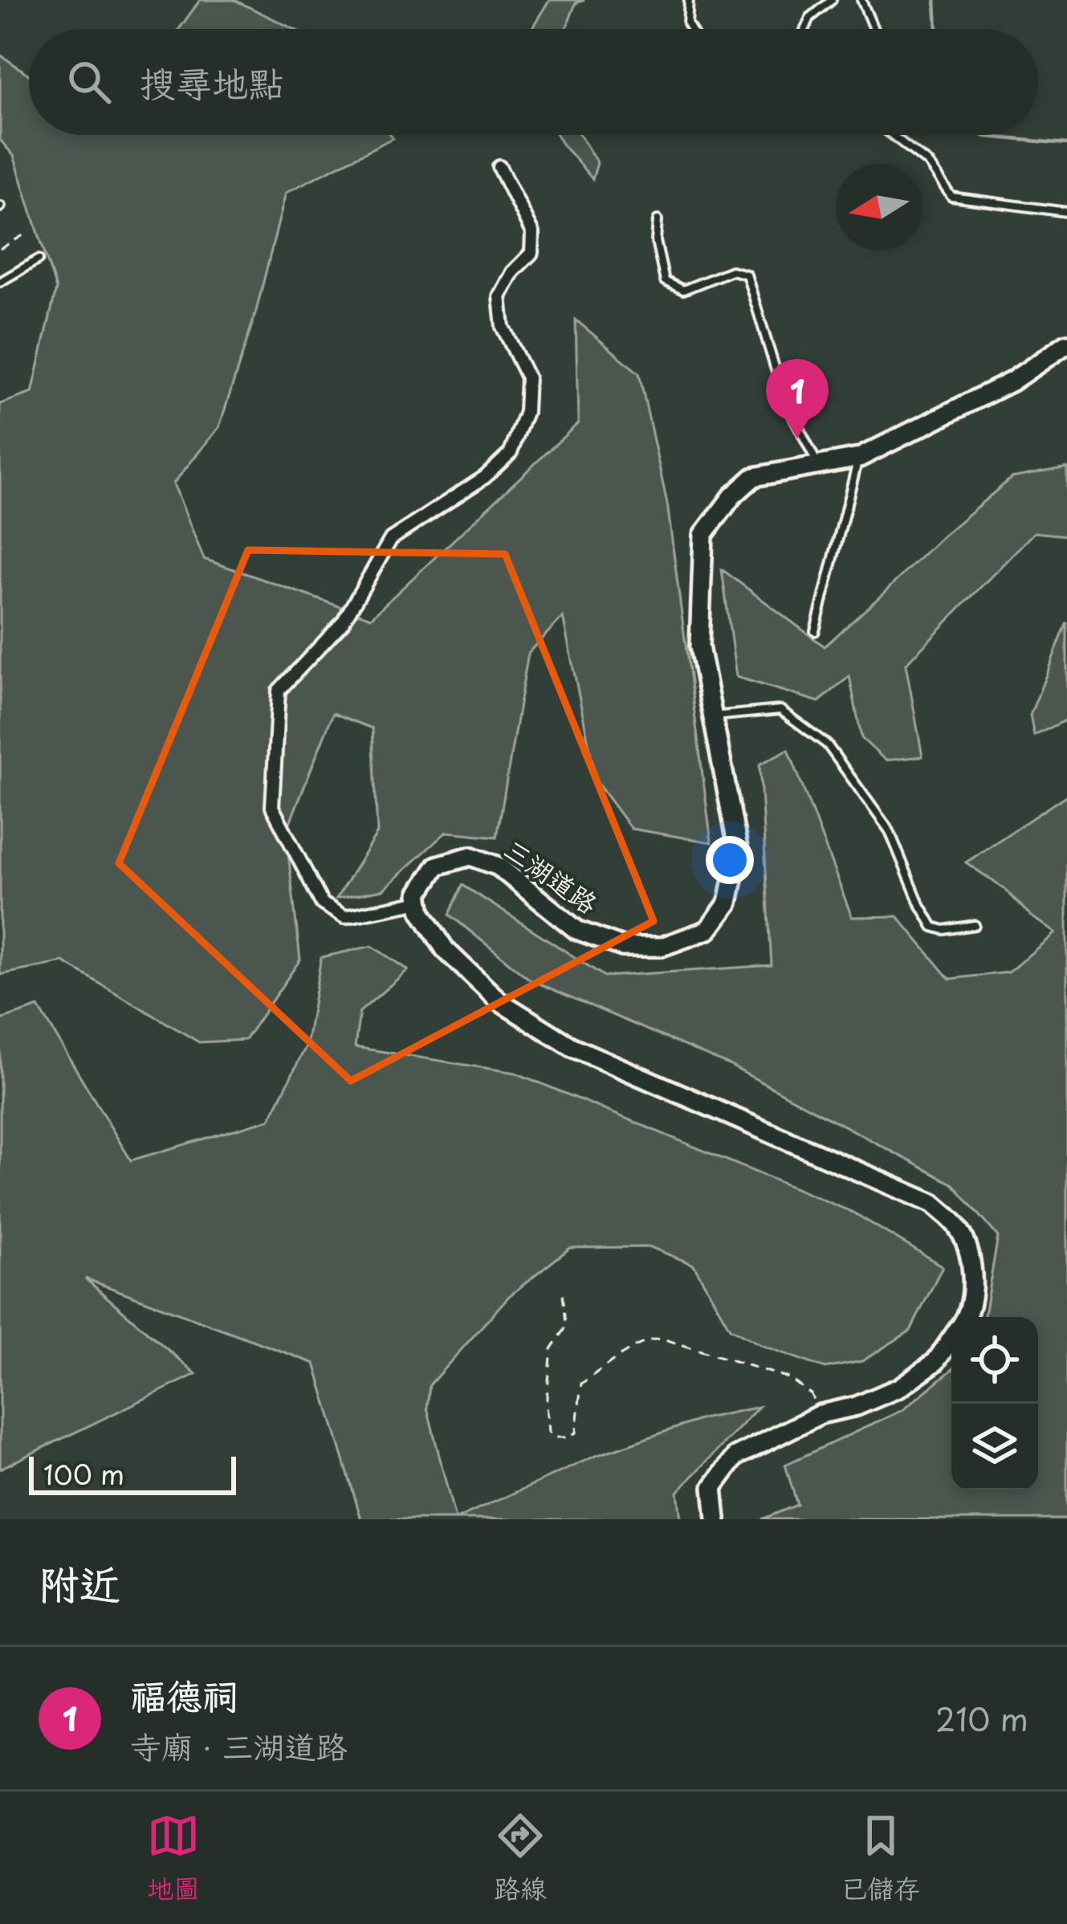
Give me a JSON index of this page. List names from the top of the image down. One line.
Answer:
{"streets":{"street":["三湖道路"]},"scale_bar":"100 m","north":"left","page":{"search":"搜尋地點","pins":"1","scale":"100 m","heading":"附近","list":[{"mark":"1","name":"福德祠","note":"寺廟 · 三湖道路","value":"210 m"}],"nav":["地圖","路線","已儲存"]}}
